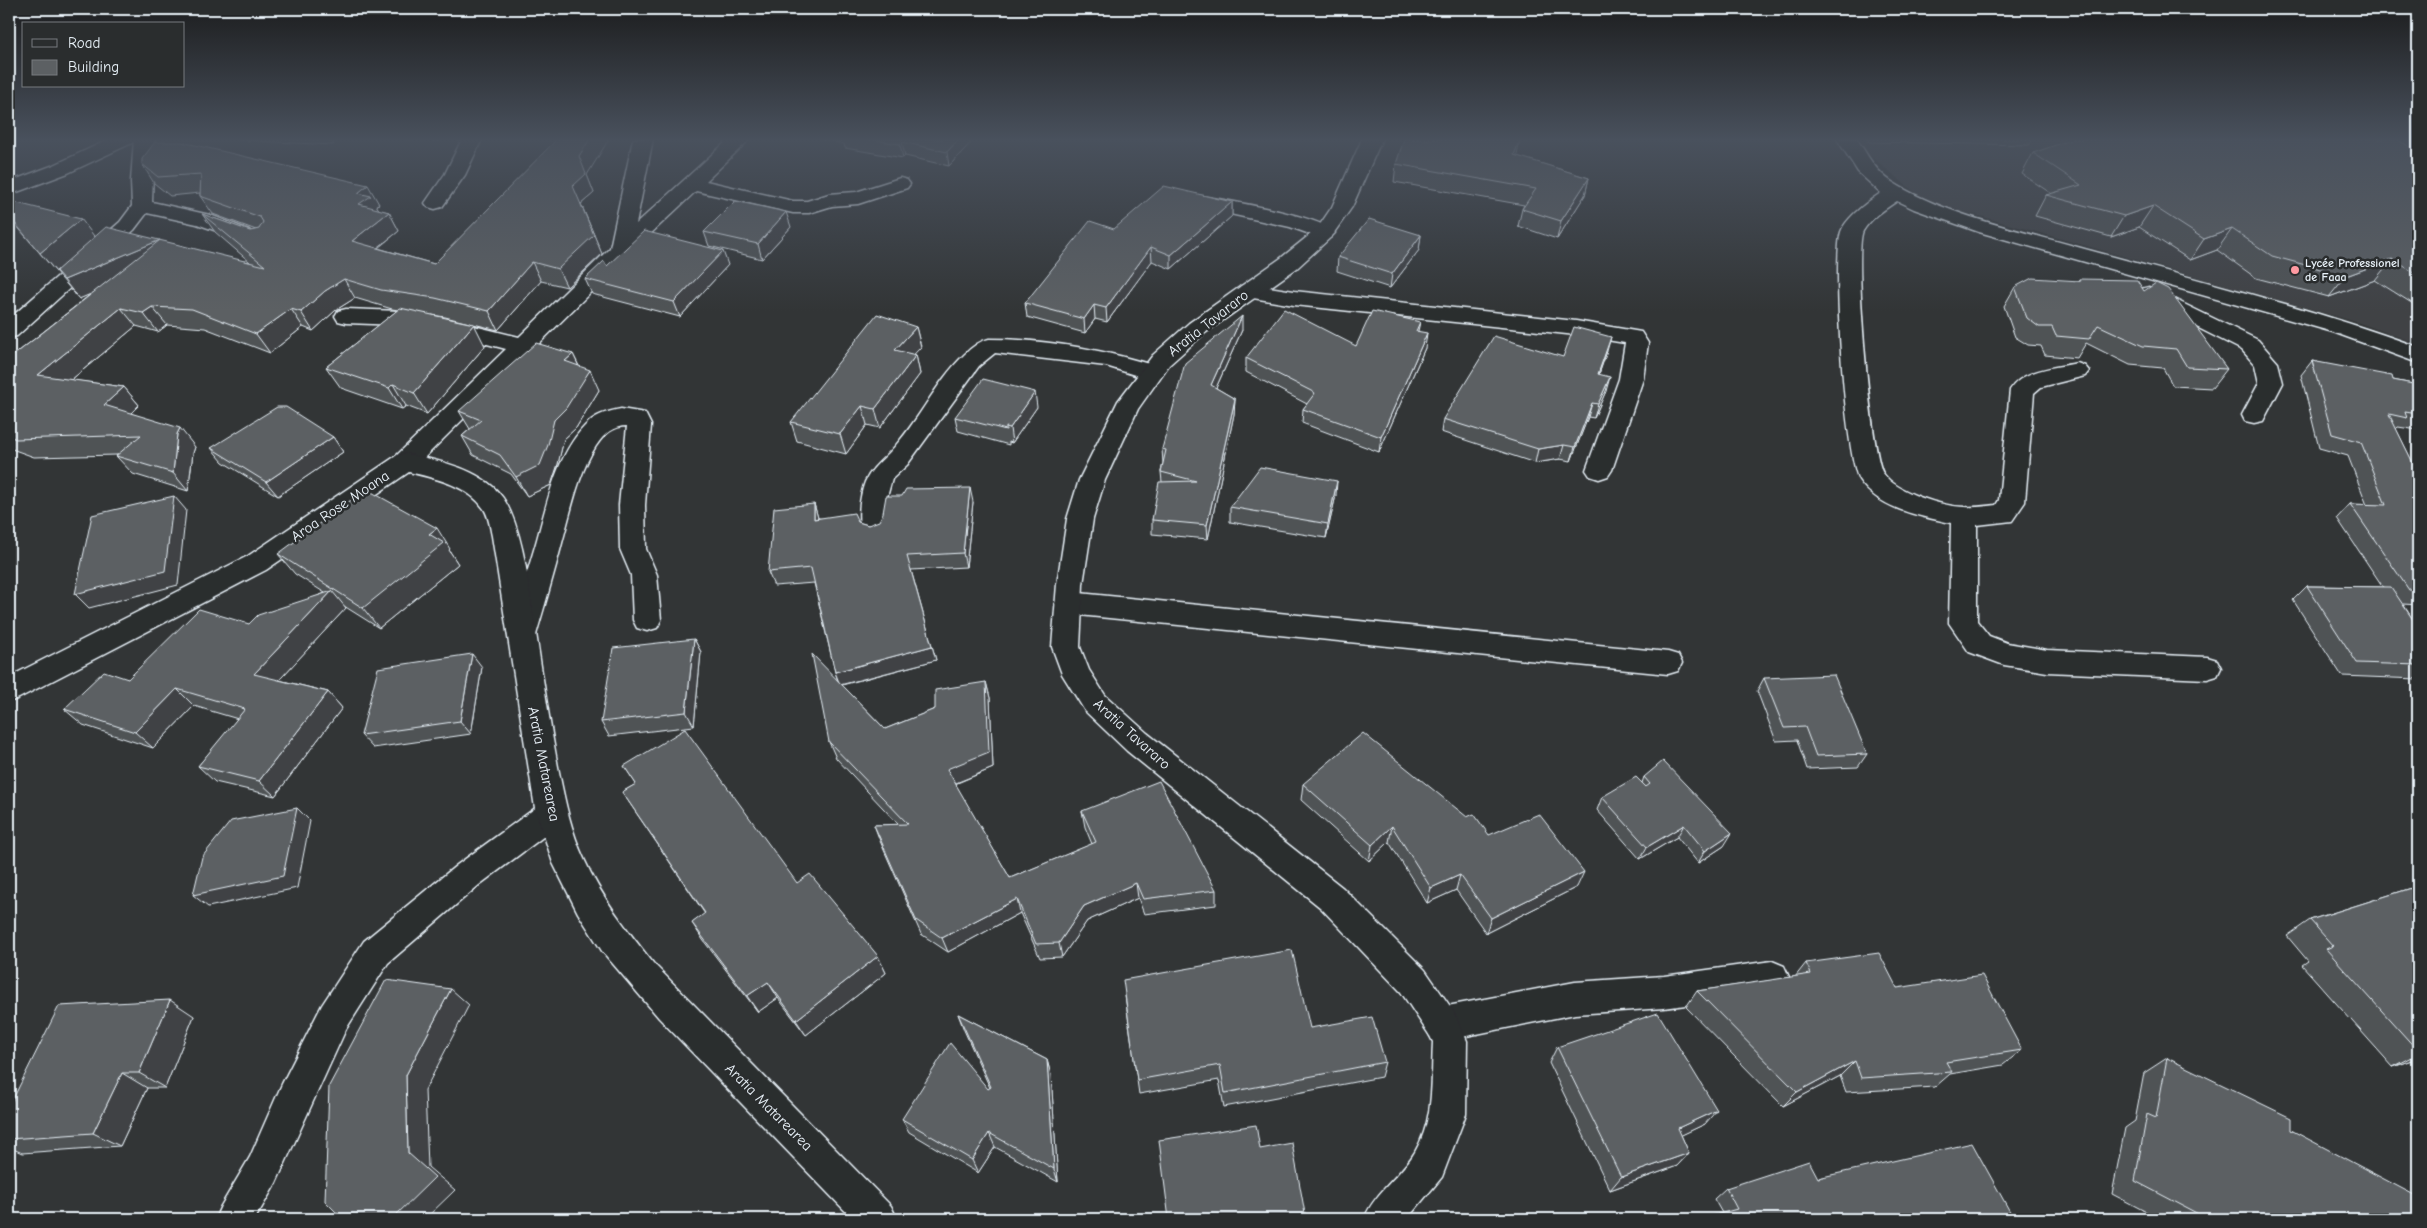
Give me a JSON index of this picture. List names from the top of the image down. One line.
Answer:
{"streets":{"street":["Aratia Tavararo","Aroa Rose Moana","Aratia Matarearea"]},"crossings":[["Aroa Rose Moana","Aratia Matarearea"]],"places":["Lycée Professionel de Faaa"],"legend":["Road","Building"]}
